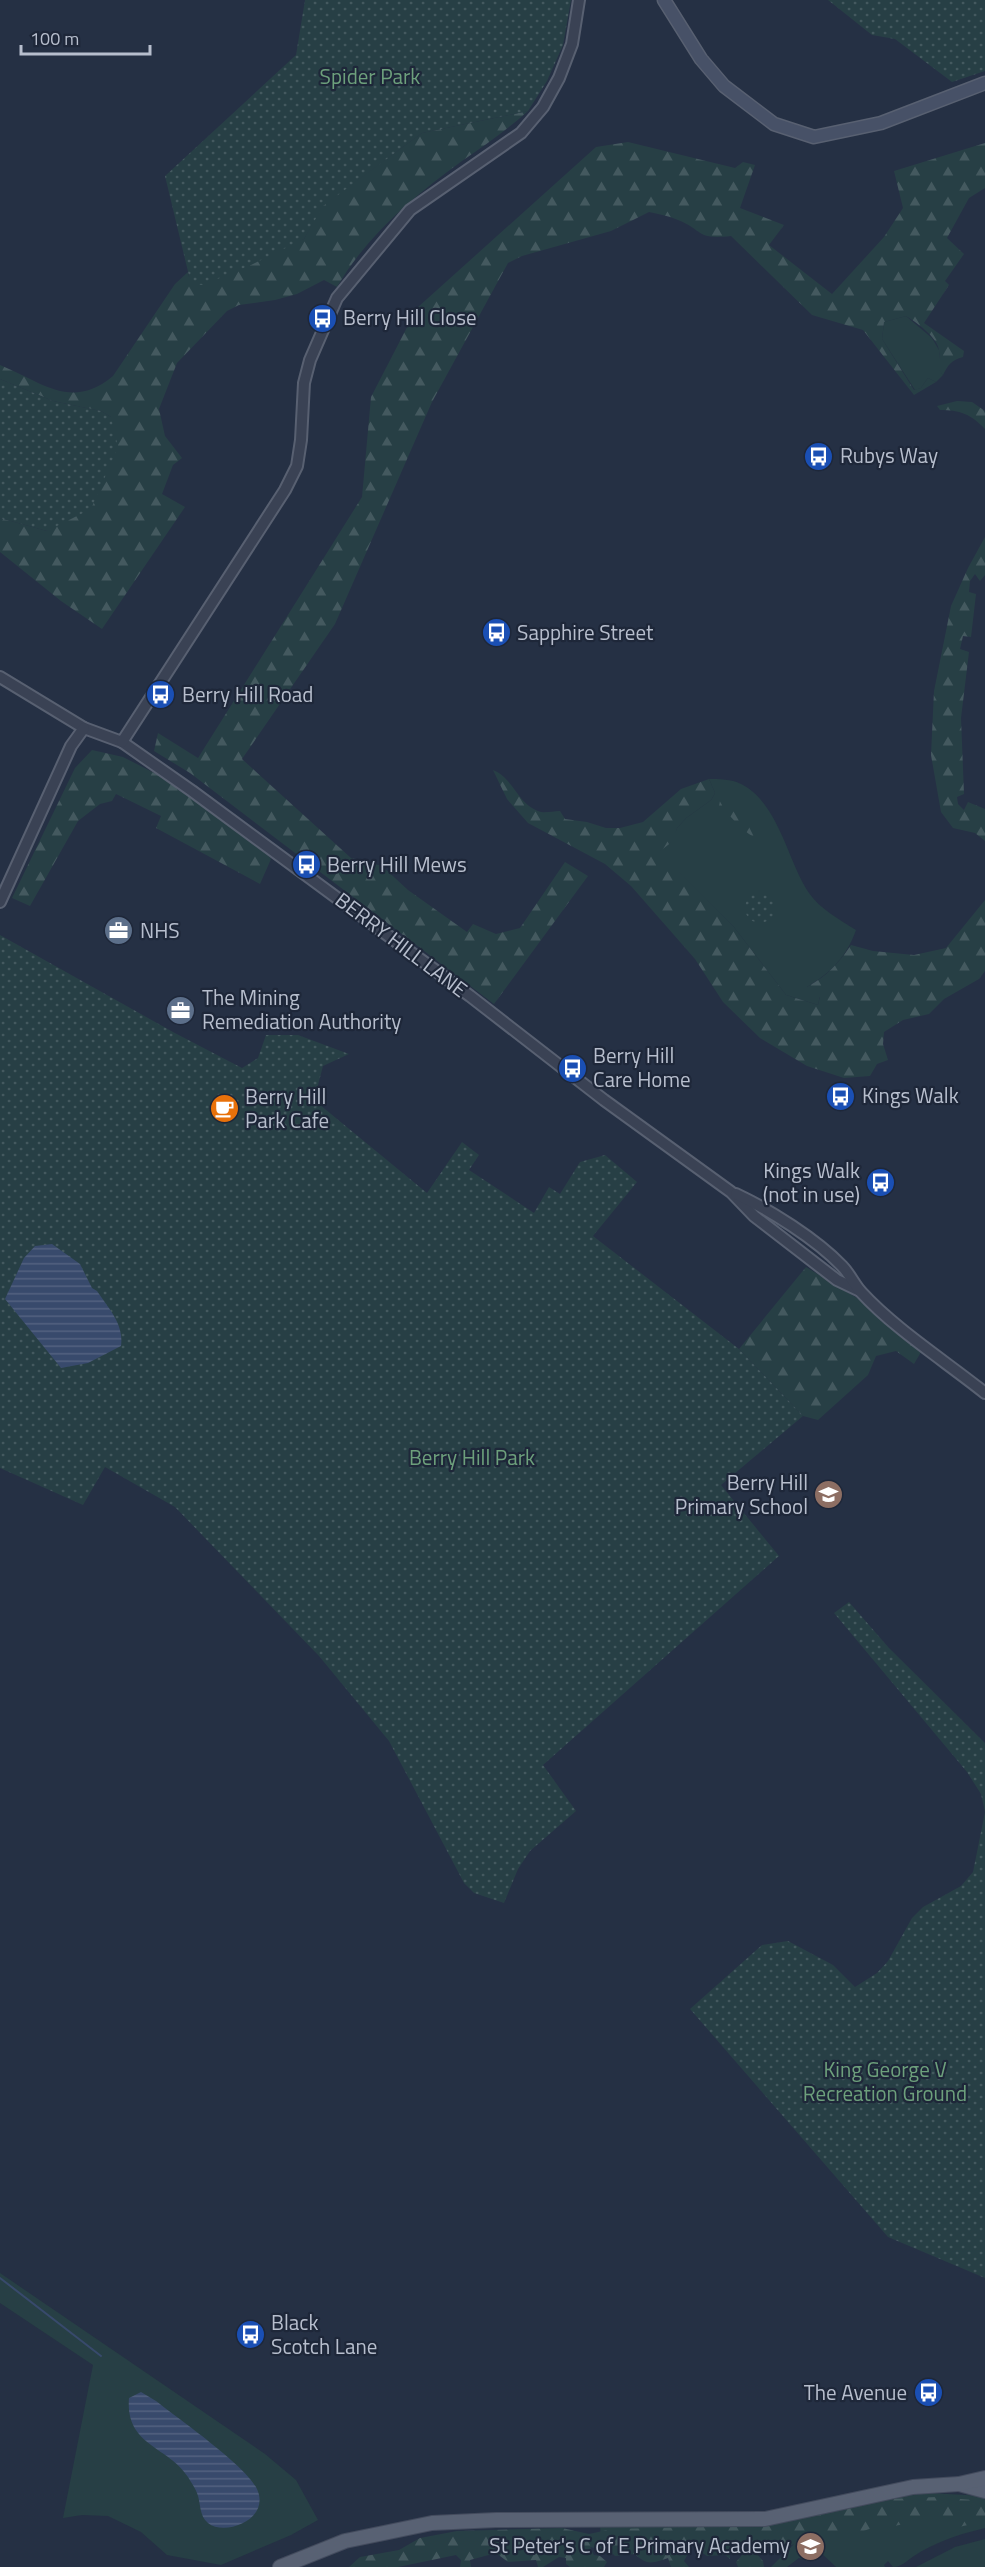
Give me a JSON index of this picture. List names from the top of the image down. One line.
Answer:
{"streets":{"street":["BERRY HILL LANE"]},"parks":["Spider Park","Berry Hill Park","King George V Recreation Ground"],"places":{"bus stop":["Berry Hill Close","Rubys Way","Sapphire Street","Berry Hill Road","Berry Hill Mews","Berry Hill Care Home","Kings Walk","Kings Walk (not in use)","Black Scotch Lane","The Avenue"],"office":["NHS","The Mining Remediation Authority"],"cafe":["Berry Hill Park Cafe"],"school or university":["Berry Hill Primary School","St Peter's C of E Primary Academy"]},"scale_bar":"100 m"}
